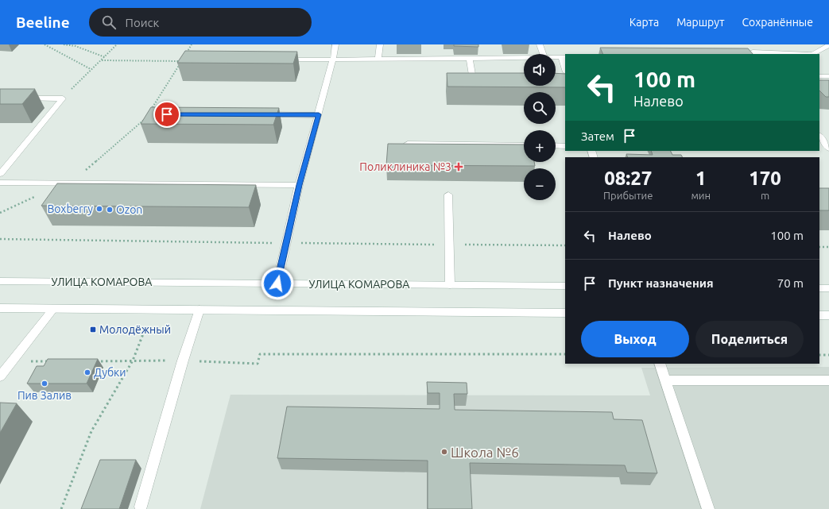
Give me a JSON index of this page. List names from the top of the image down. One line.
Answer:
{"streets":{"main road":["УЛИЦА КОМАРОВА"]},"places":{"health":["Поликлиника №3"],"other":["Boxberry","Ozon","Дубки","Пив Залив","Школа №6"],"transit":["Молодёжный"]},"page":{"header":"Beeline","search":"Поиск","nav":["Карта","Маршрут","Сохранённые"],"map_buttons":["+","−"],"turn":["100 m","Налево"],"then":"Затем","eta":["08:27","Прибытие","1","мин","170","m"],"list":[{"name":"Налево","value":"100 m"},{"name":"Пункт назначения","value":"70 m"}],"buttons":["Выход","Поделиться"]}}
